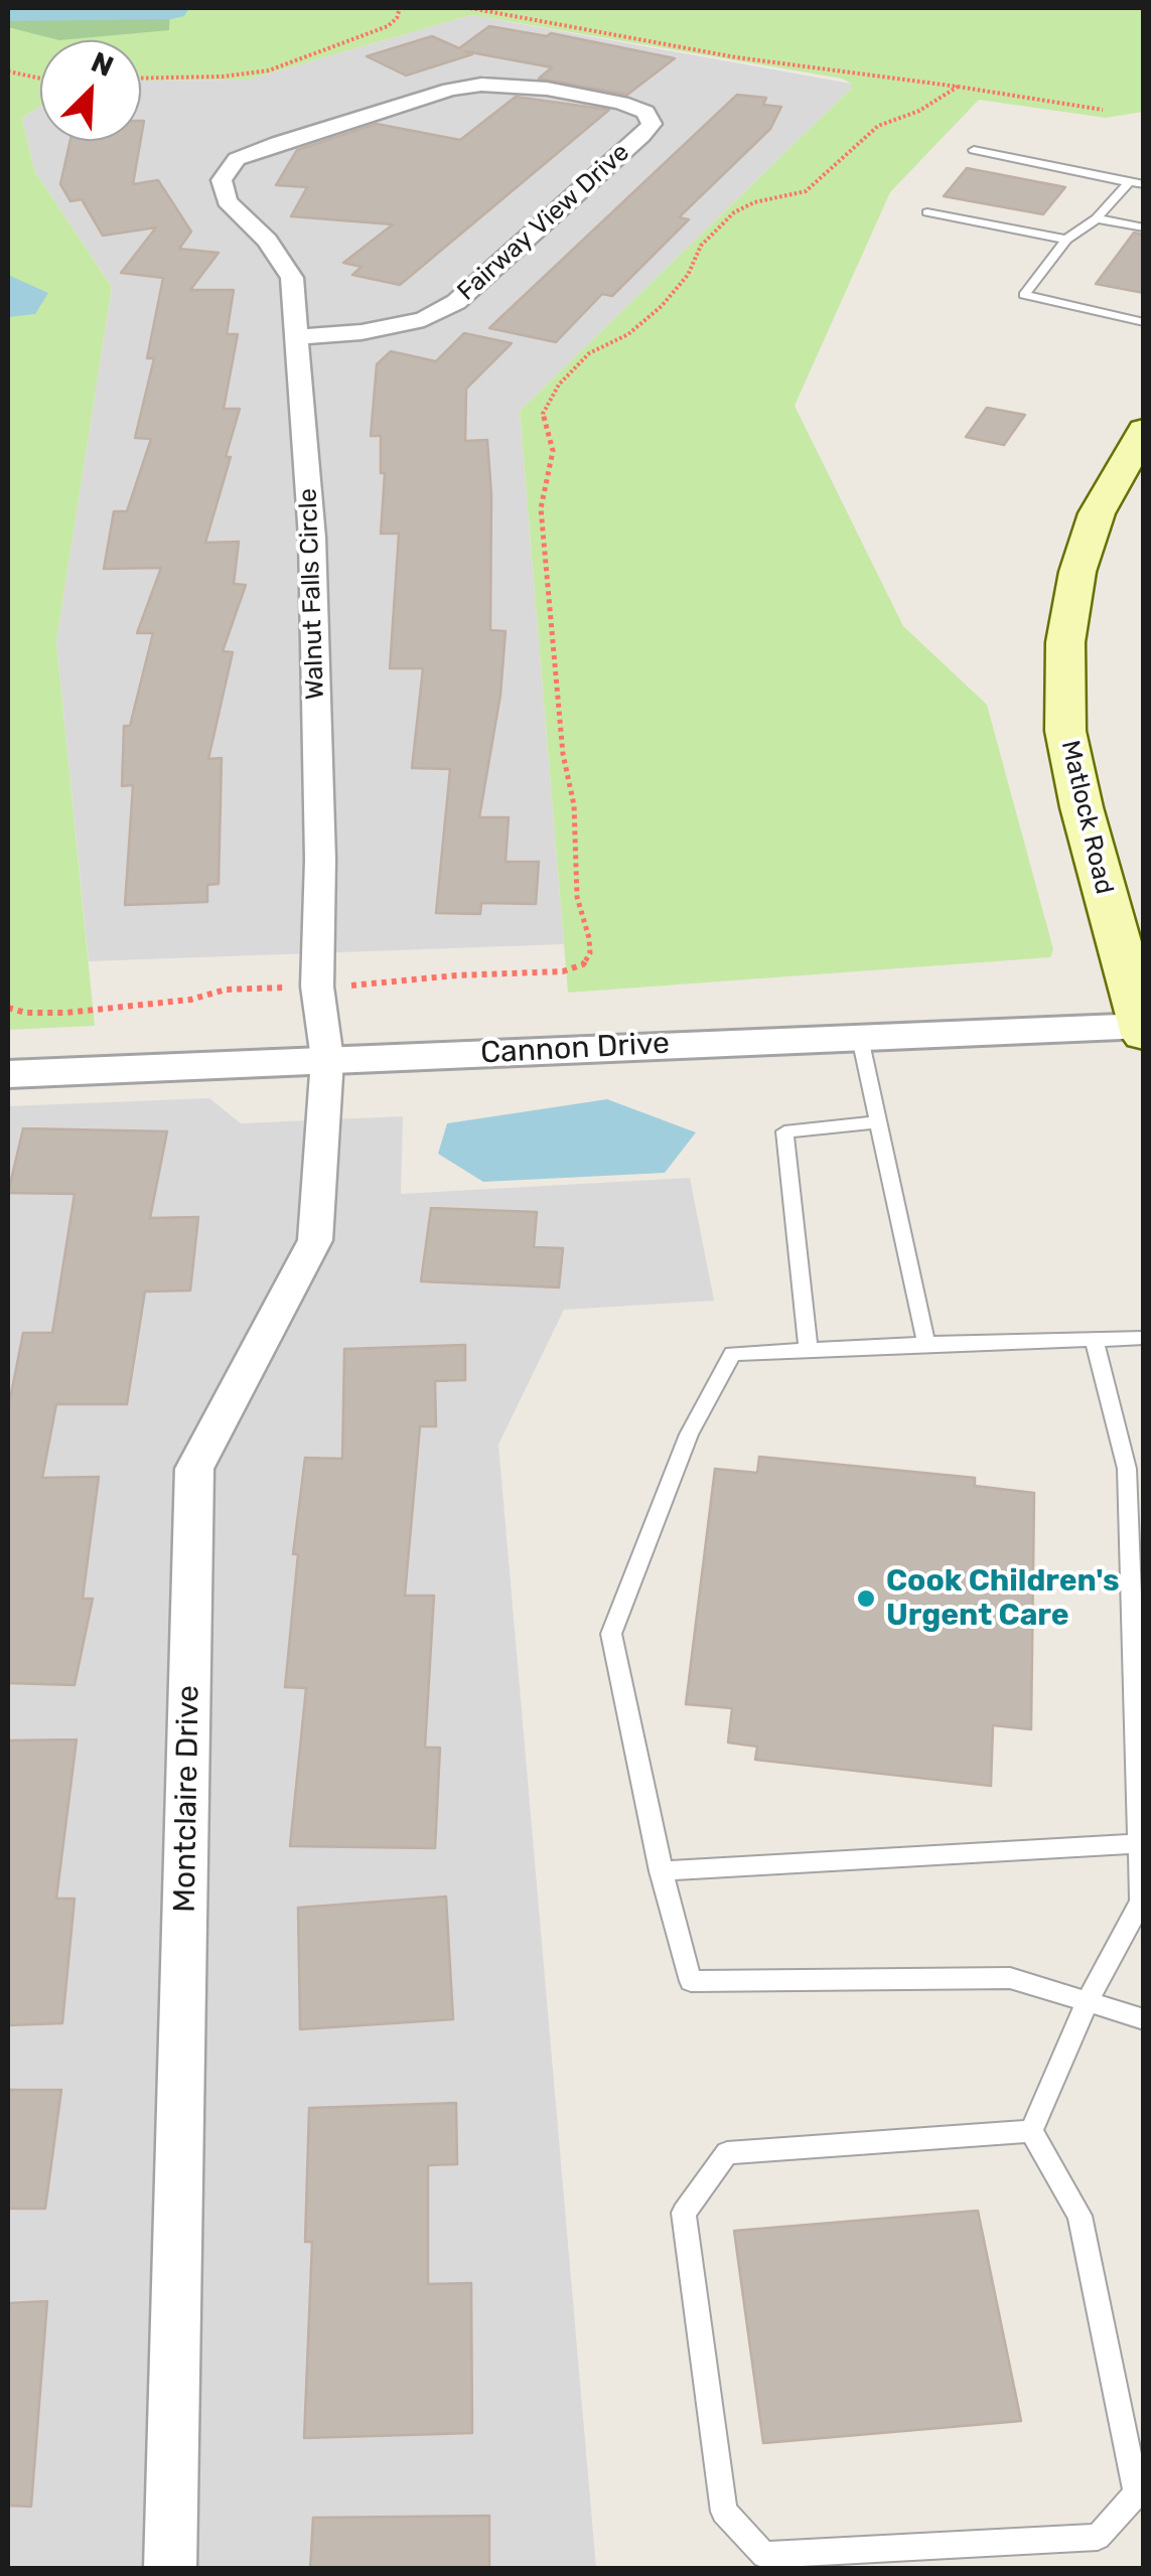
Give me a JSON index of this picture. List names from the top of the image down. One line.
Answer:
{"streets":{"main road":["Matlock Road"],"street":["Fairway View Drive","Walnut Falls Circle","Cannon Drive","Montclaire Drive"]},"crossings":[["Fairway View Drive","Walnut Falls Circle"],["Walnut Falls Circle","Cannon Drive"],["Walnut Falls Circle","Montclaire Drive"],["Matlock Road","Cannon Drive"],["Cannon Drive","Montclaire Drive"]],"places":["Cook Children's Urgent Care"],"north":"top right"}
